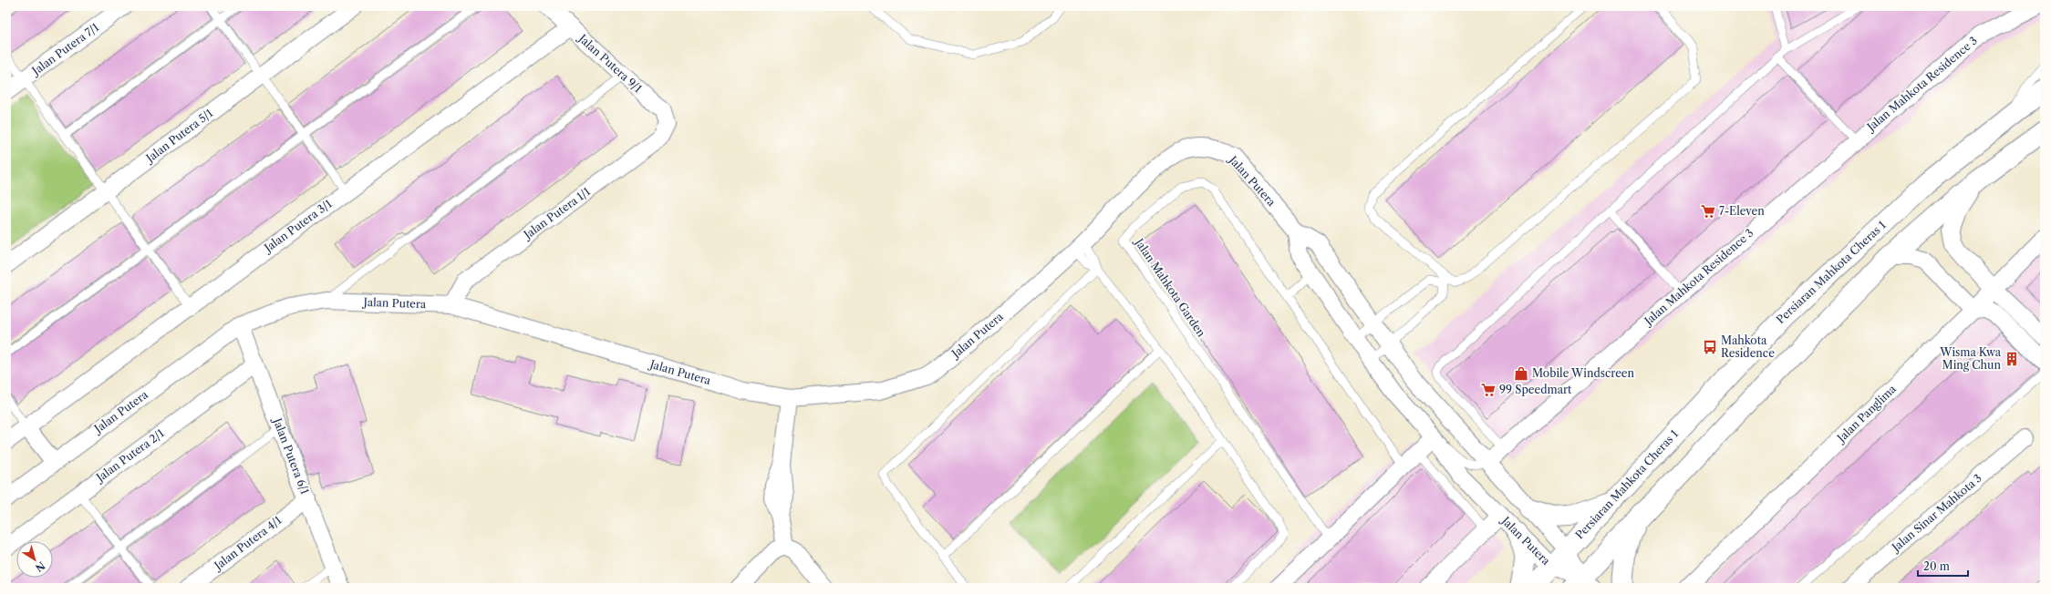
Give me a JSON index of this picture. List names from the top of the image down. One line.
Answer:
{"streets":{"main road":["Persiaran Mahkota Cheras 1"],"street":["Jalan Putera 7/1","Jalan Putera 9/1","Jalan Mahkota Residence 3","Jalan Putera 5/1","Jalan Putera","Jalan Putera 1/1","Jalan Putera 3/1","Jalan Panglima","Jalan Putera 2/1","Jalan Putera 6/1","Jalan Sinar Mahkota 3","Jalan Putera 4/1"],"lane":["Jalan Mahkota Garden"]},"crossings":[["Jalan Putera 9/1","Jalan Putera 1/1"],["Jalan Putera 9/1","Jalan Putera 3/1"],["Jalan Mahkota Residence 3","Jalan Putera"],["Jalan Putera","Jalan Putera 1/1"],["Jalan Putera","Persiaran Mahkota Cheras 1"],["Jalan Putera","Jalan Putera 6/1"],["Jalan Putera 2/1","Jalan Putera 6/1"],["Jalan Putera 6/1","Jalan Putera 4/1"]],"places":{"supermarket":["7-Eleven","99 Speedmart"],"bus stop":["Mahkota Residence"],"building":["Wisma Kwa Ming Chun"],"shop":["Mobile Windscreen"]},"scale_bar":"20 m","north":"bottom right"}
